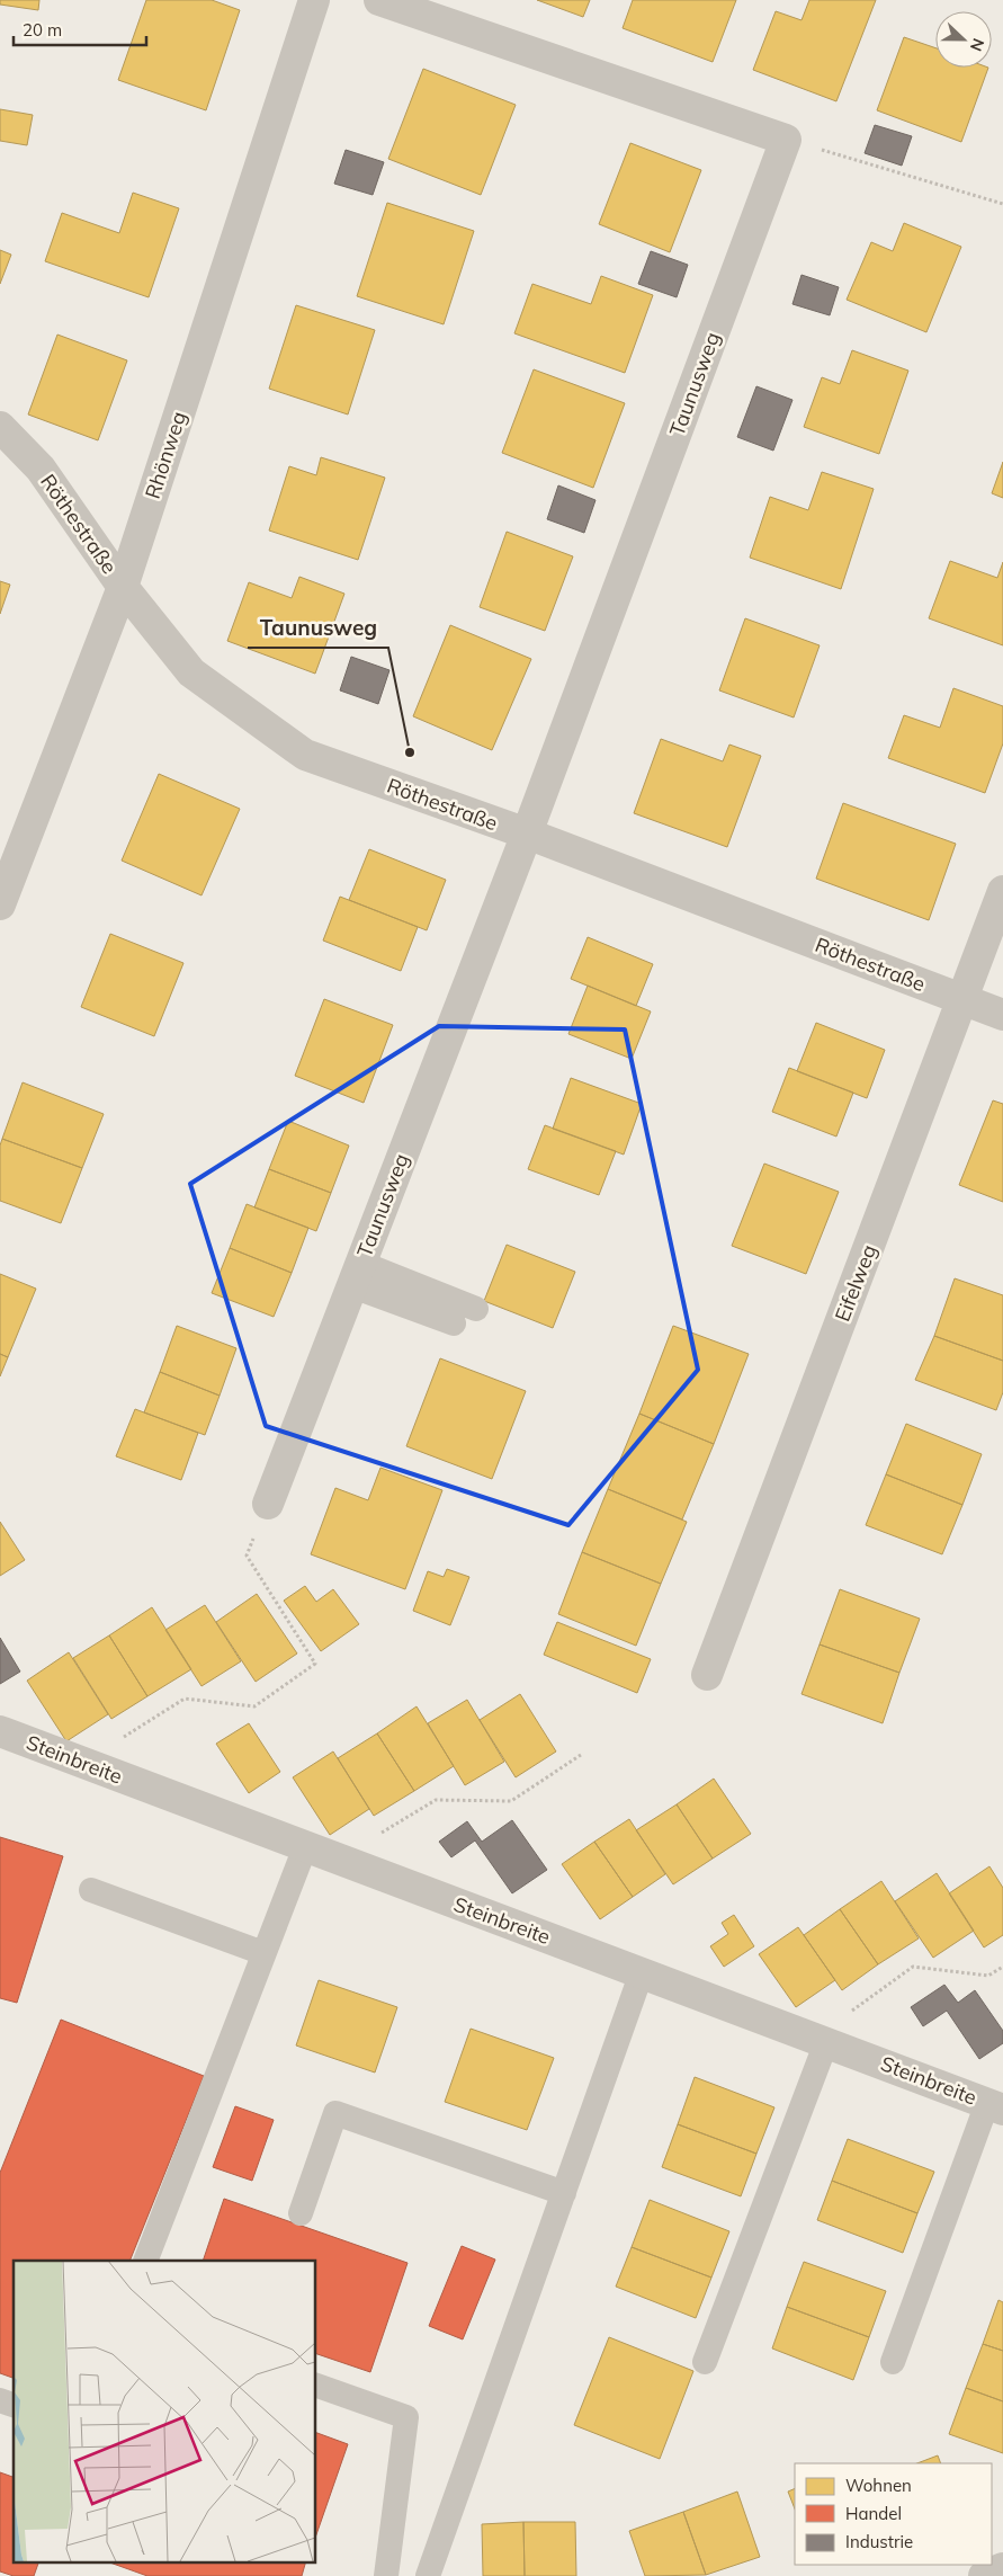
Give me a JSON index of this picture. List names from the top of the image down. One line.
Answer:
{"streets":{"street":["Taunusweg","Rhönweg","Röthestraße","Eifelweg","Steinbreite"]},"crossings":[["Taunusweg","Röthestraße"],["Rhönweg","Röthestraße"],["Röthestraße","Eifelweg"]],"places":["Taunusweg"],"legend":["Wohnen","Handel","Industrie"],"scale_bar":"20 m","north":"right"}
